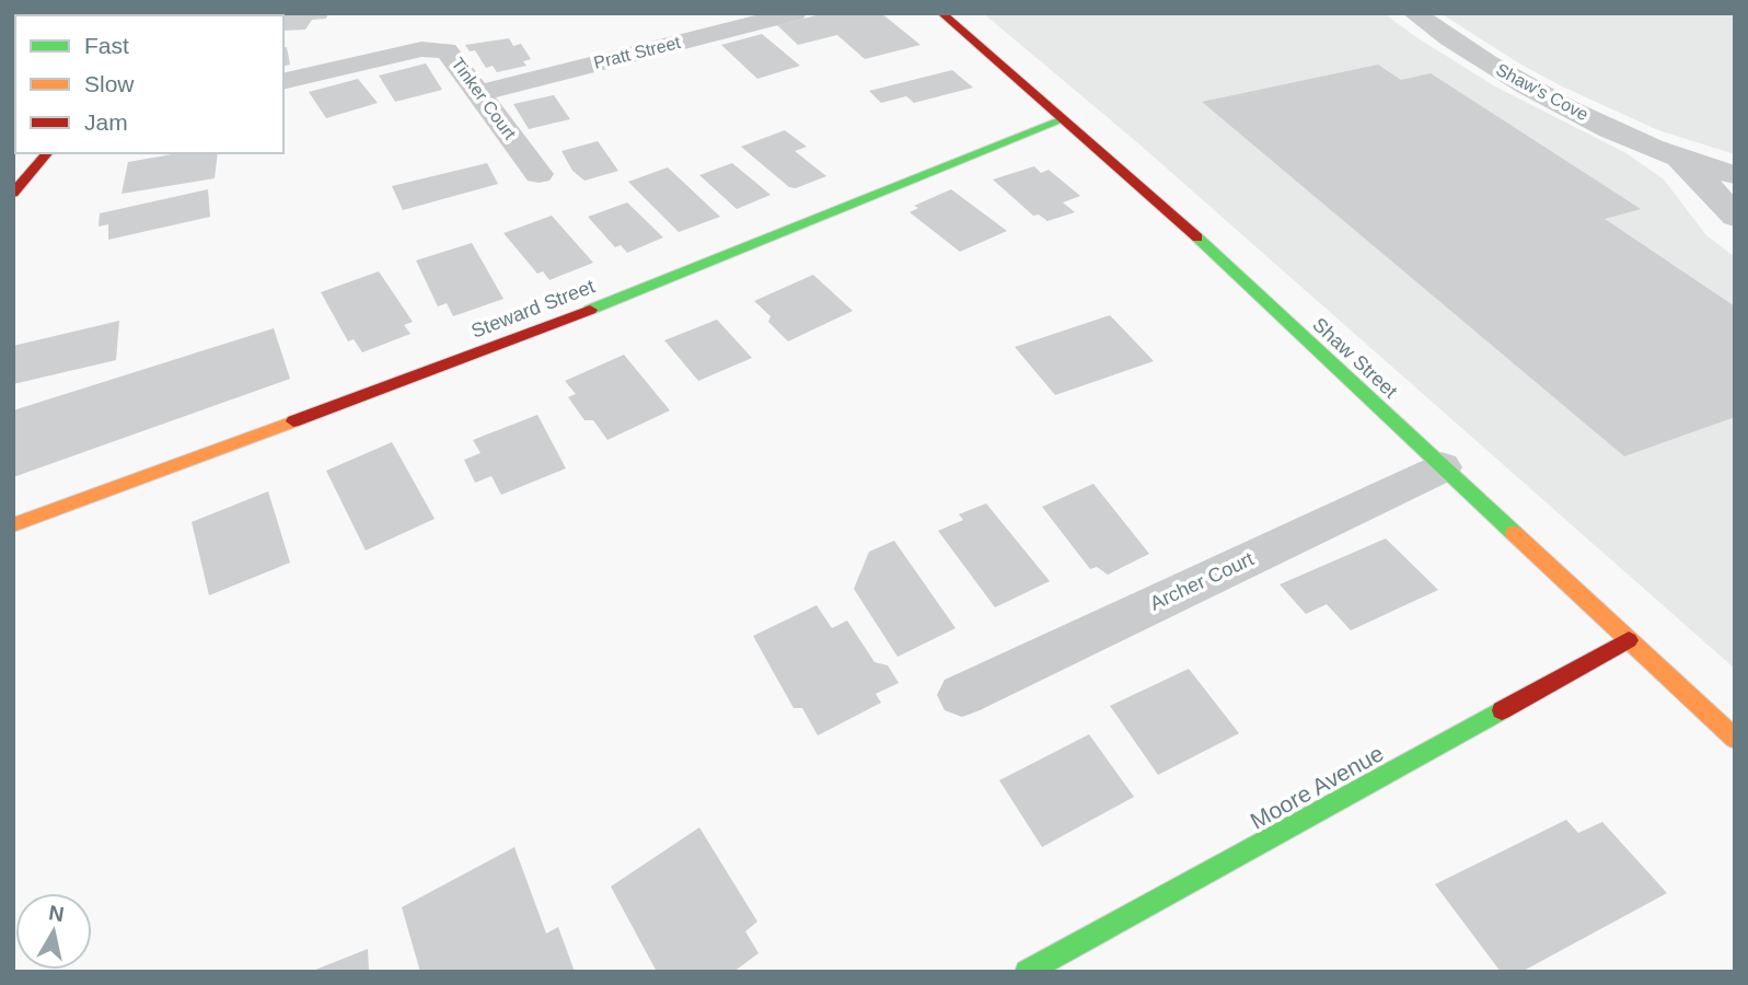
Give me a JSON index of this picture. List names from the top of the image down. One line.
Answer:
{"streets":{"street":["Pratt Street","Shaw's Cove","Tinker Court","Steward Street","Shaw Street","Archer Court","Moore Avenue"]},"crossings":[["Pratt Street","Tinker Court"],["Steward Street","Shaw Street"],["Shaw Street","Archer Court"],["Shaw Street","Moore Avenue"]],"legend":["Fast","Slow","Jam"],"north":"top"}
